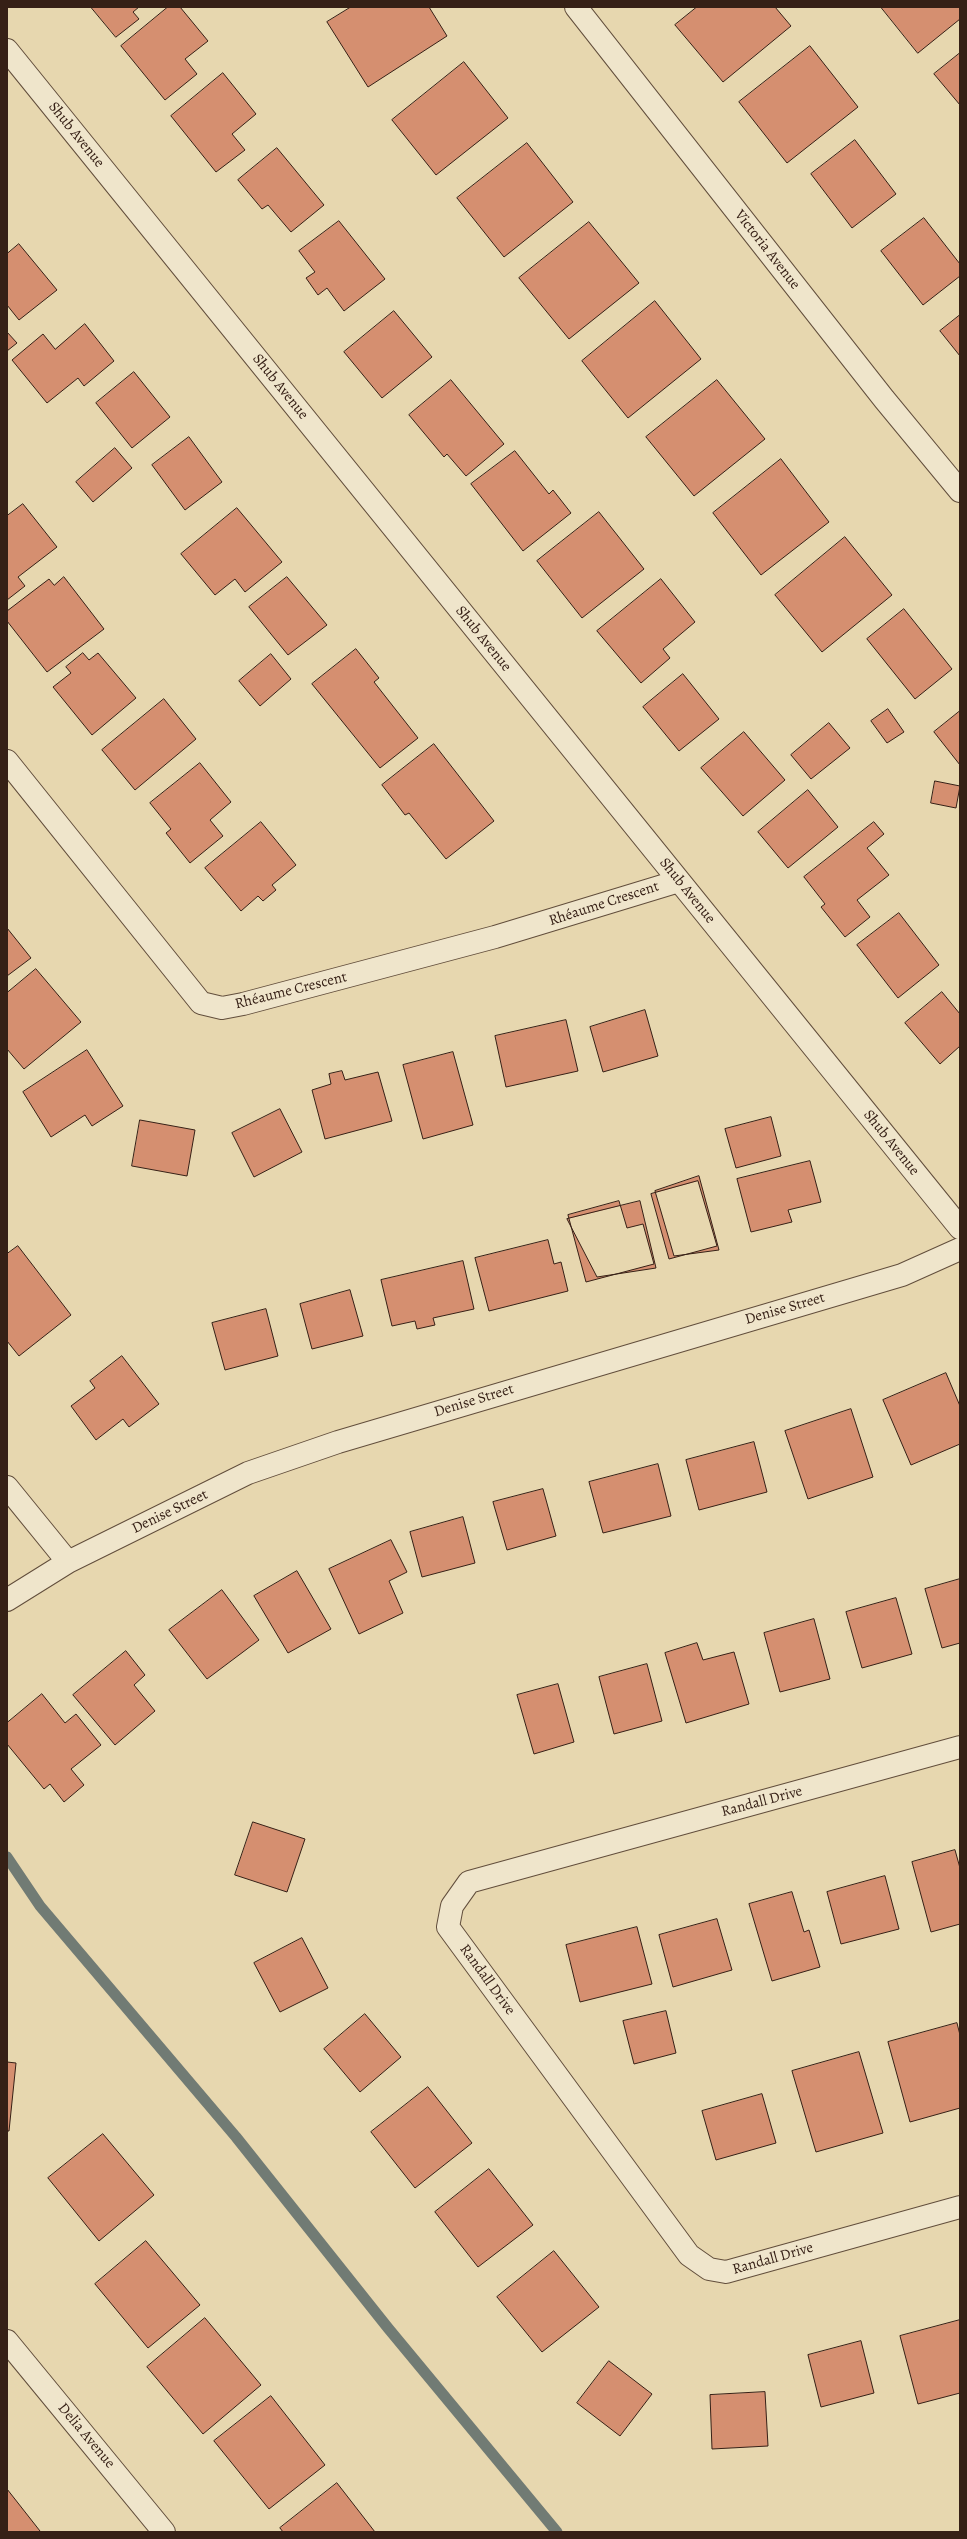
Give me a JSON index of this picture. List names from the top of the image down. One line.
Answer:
{"streets":{"street":["Shub Avenue","Victoria Avenue","Rhéaume Crescent","Denise Street","Randall Drive","Delia Avenue"]},"crossings":[["Shub Avenue","Rhéaume Crescent"]]}
